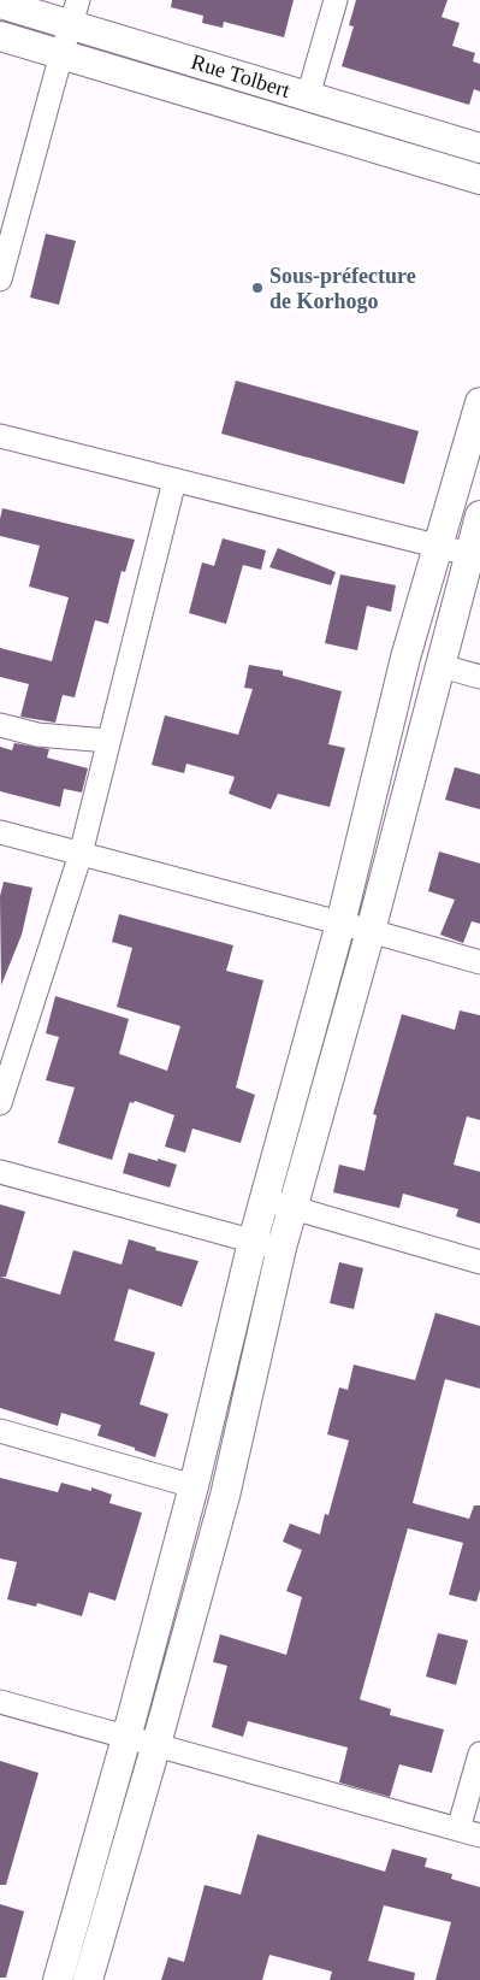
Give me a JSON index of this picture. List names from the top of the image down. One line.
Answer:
{"streets":{"street":["Rue Tolbert"]},"places":["Sous-préfecture de Korhogo"]}
